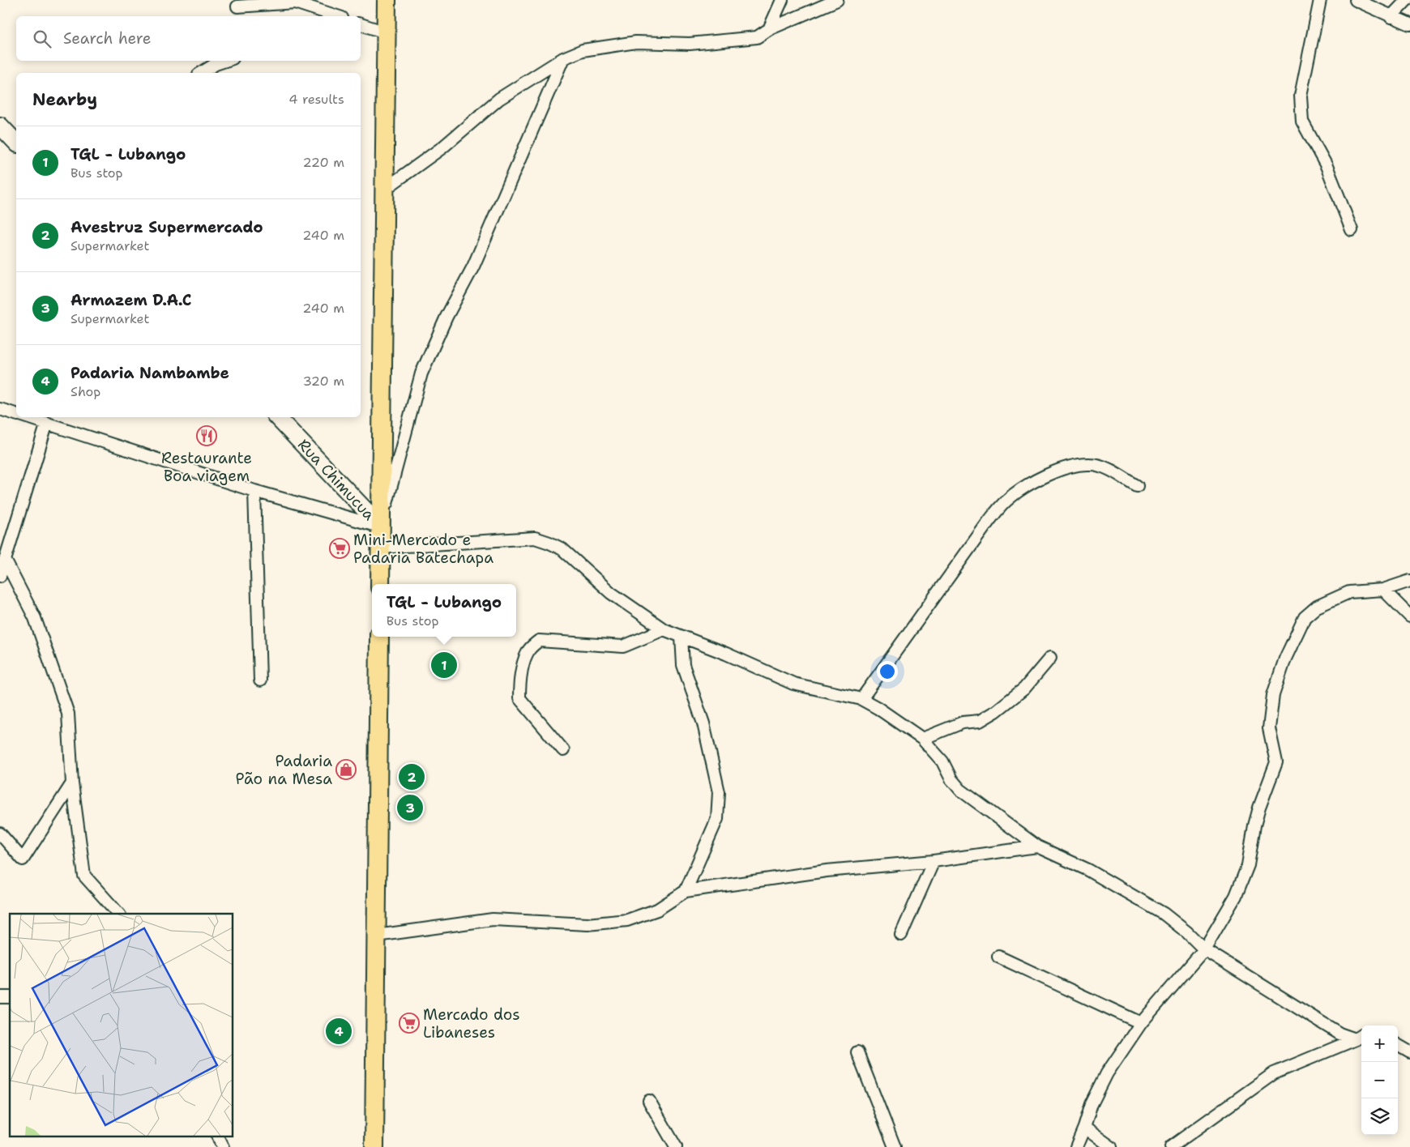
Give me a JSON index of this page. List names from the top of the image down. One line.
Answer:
{"streets":{"street":["Rua Chimucua"]},"places":{"restaurant":["Restaurante Boa viagem"],"supermarket":["Mini-Mercado e Padaria Batechapa","Mercado dos Libaneses"],"shop":["Padaria Pão na Mesa"]},"page":{"search":"Search here","heading":["Nearby","4 results"],"list":[{"mark":"1","name":"TGL - Lubango","note":"Bus stop","value":"220 m"},{"mark":"2","name":"Avestruz Supermercado","note":"Supermarket","value":"240 m"},{"mark":"3","name":"Armazem D.A.C","note":"Supermarket","value":"240 m"},{"mark":"4","name":"Padaria Nambambe","note":"Shop","value":"320 m"}],"popup":["TGL - Lubango","Bus stop"],"pins":["1","2","3","4"],"map_buttons":["+","−"]}}
